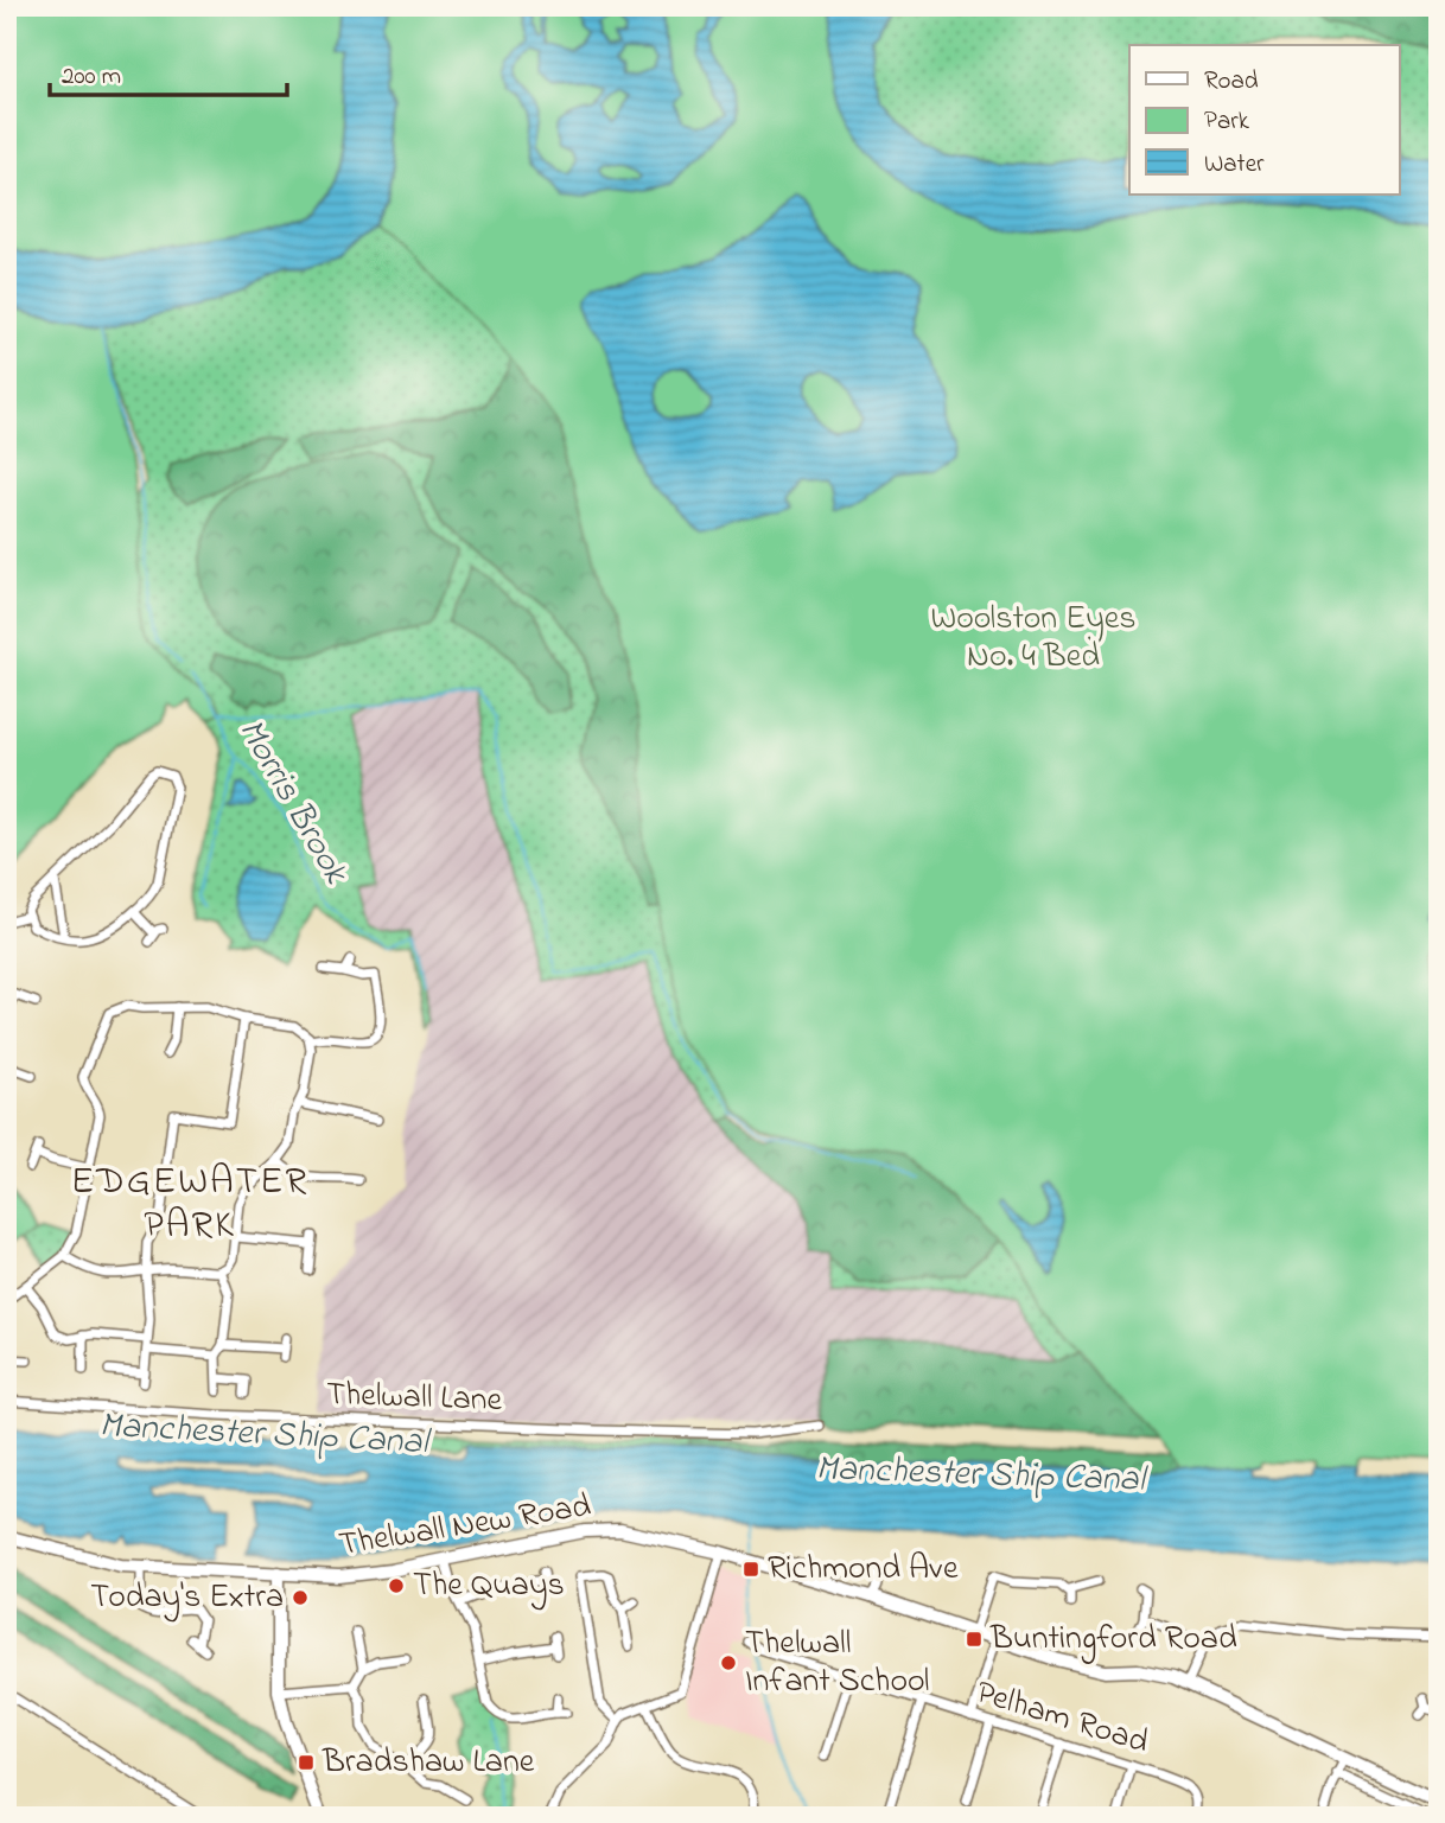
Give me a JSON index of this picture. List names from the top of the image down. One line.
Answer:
{"streets":{"main road":["Thelwall New Road"],"street":["Thelwall Lane","Pelham Road"]},"districts":["EDGEWATER PARK"],"water":["Morris Brook","Manchester Ship Canal"],"parks":["Woolston Eyes No. 4 Bed"],"places":{"transit":["Richmond Ave","Buntingford Road","Bradshaw Lane"],"other":["The Quays","Today's Extra","Thelwall Infant School"]},"legend":["Road","Park","Water"],"scale_bar":"200 m"}
